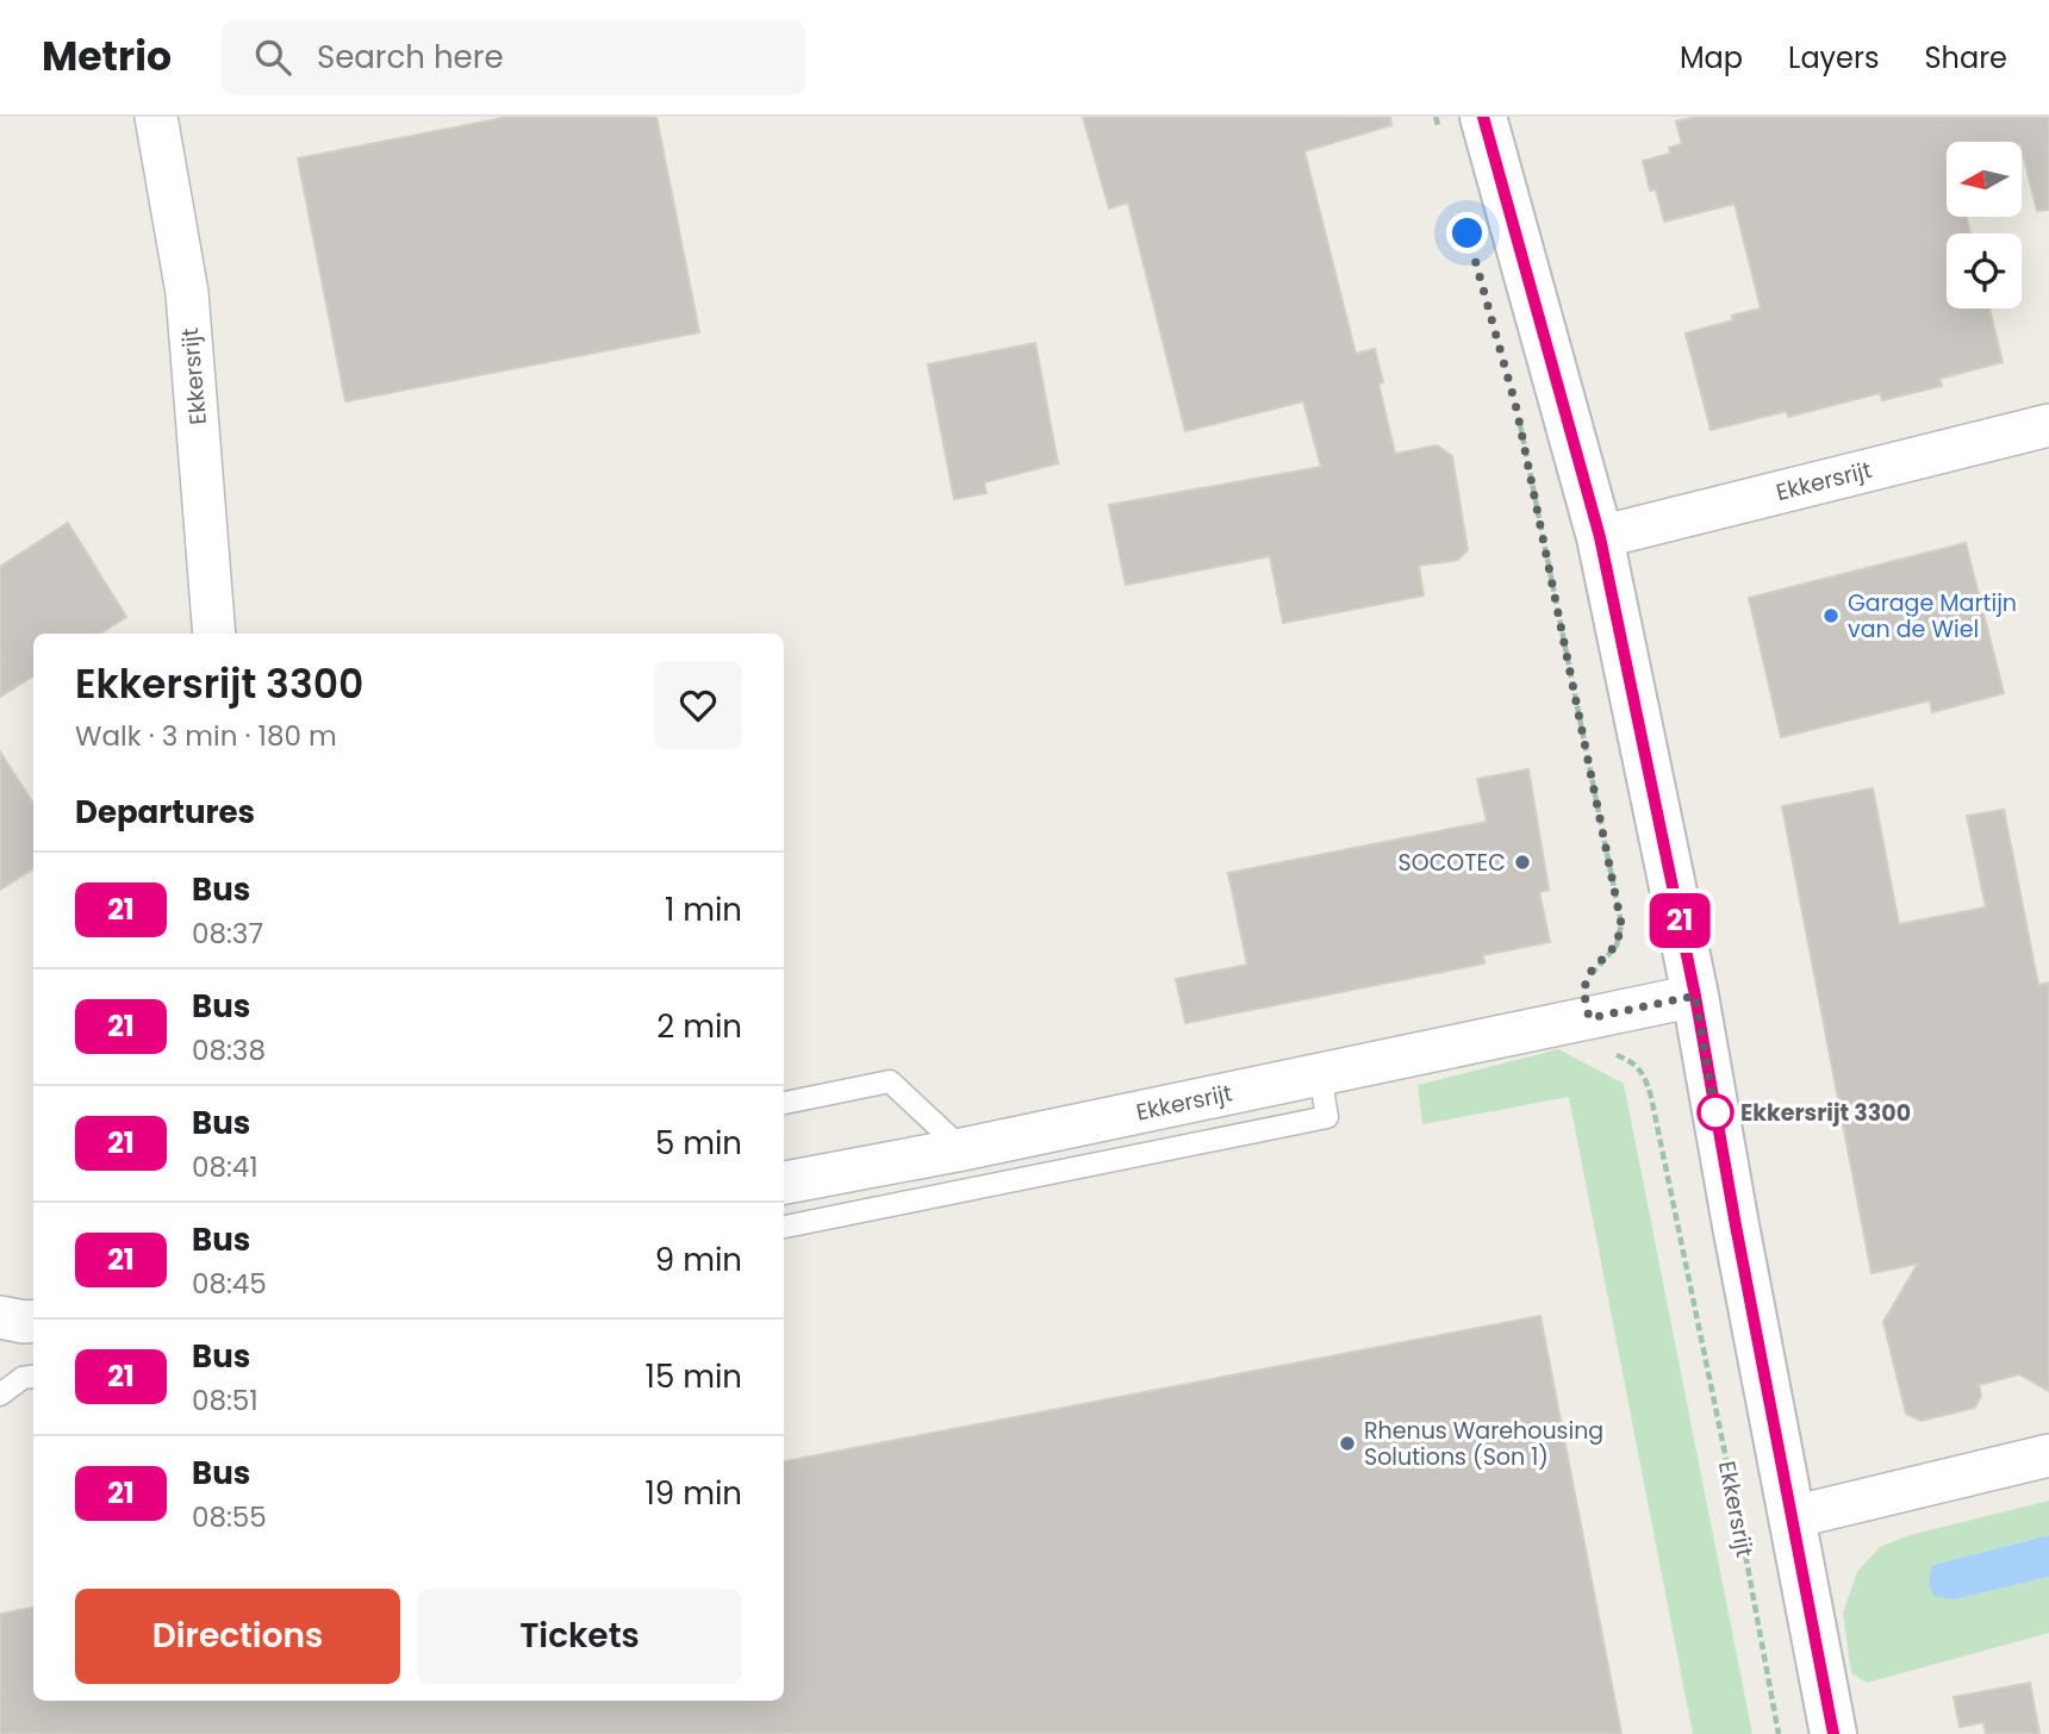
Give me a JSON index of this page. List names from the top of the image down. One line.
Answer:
{"streets":{"street":["Ekkersrijt"]},"places":["Garage Martijn van de Wiel","SOCOTEC","Ekkersrijt 3300","Rhenus Warehousing Solutions (Son 1)"],"lines":["bus line 21"],"north":"left","page":{"header":"Metrio","search":"Search here","nav":["Map","Layers","Share"],"on_map":"21","heading":[["Ekkersrijt 3300","Walk · 3 min · 180 m"],"Departures"],"list":[{"mark":"21","name":"Bus","note":"08:37","value":"1 min"},{"mark":"21","name":"Bus","note":"08:38","value":"2 min"},{"mark":"21","name":"Bus","note":"08:41","value":"5 min"},{"mark":"21","name":"Bus","note":"08:45","value":"9 min"},{"mark":"21","name":"Bus","note":"08:51","value":"15 min"},{"mark":"21","name":"Bus","note":"08:55","value":"19 min"}],"buttons":["Directions","Tickets"]}}
